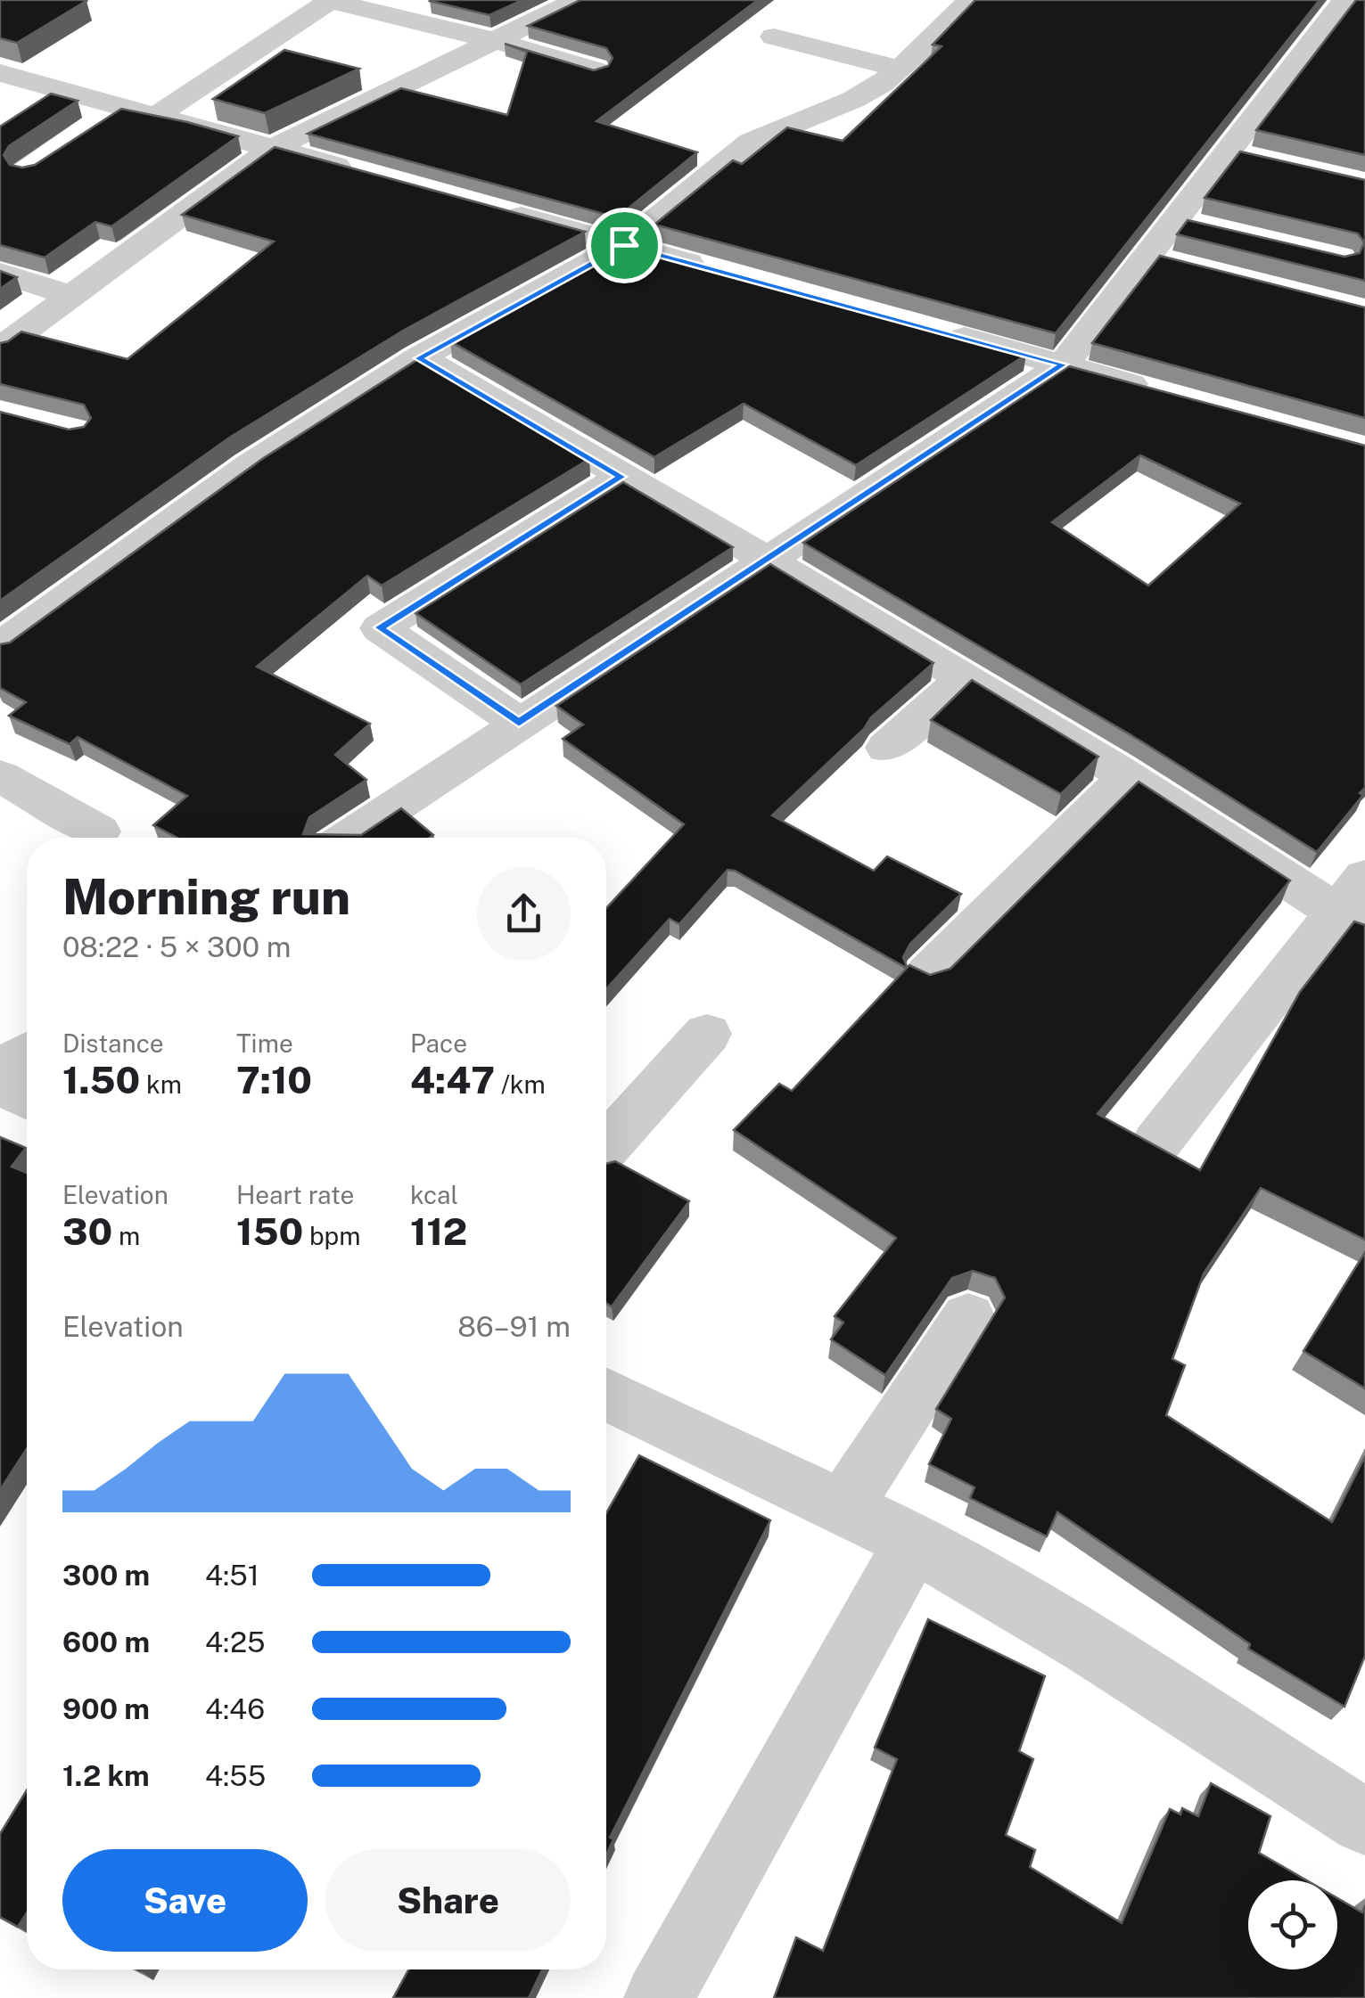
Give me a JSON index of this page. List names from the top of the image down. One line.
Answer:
{"page":{"heading":["Morning run","08:22 · 5 × 300 m"],"stats":[["Distance","1.50 km"],["Time","7:10"],["Pace","4:47 /km"],["Elevation","30 m"],["Heart rate","150 bpm"],["kcal","112"]],"chart":["Elevation","86–91 m"],"list":[{"name":"300 m","note":"4:51"},{"name":"600 m","note":"4:25"},{"name":"900 m","note":"4:46"},{"name":"1.2 km","note":"4:55"}],"buttons":["Save","Share"]}}
